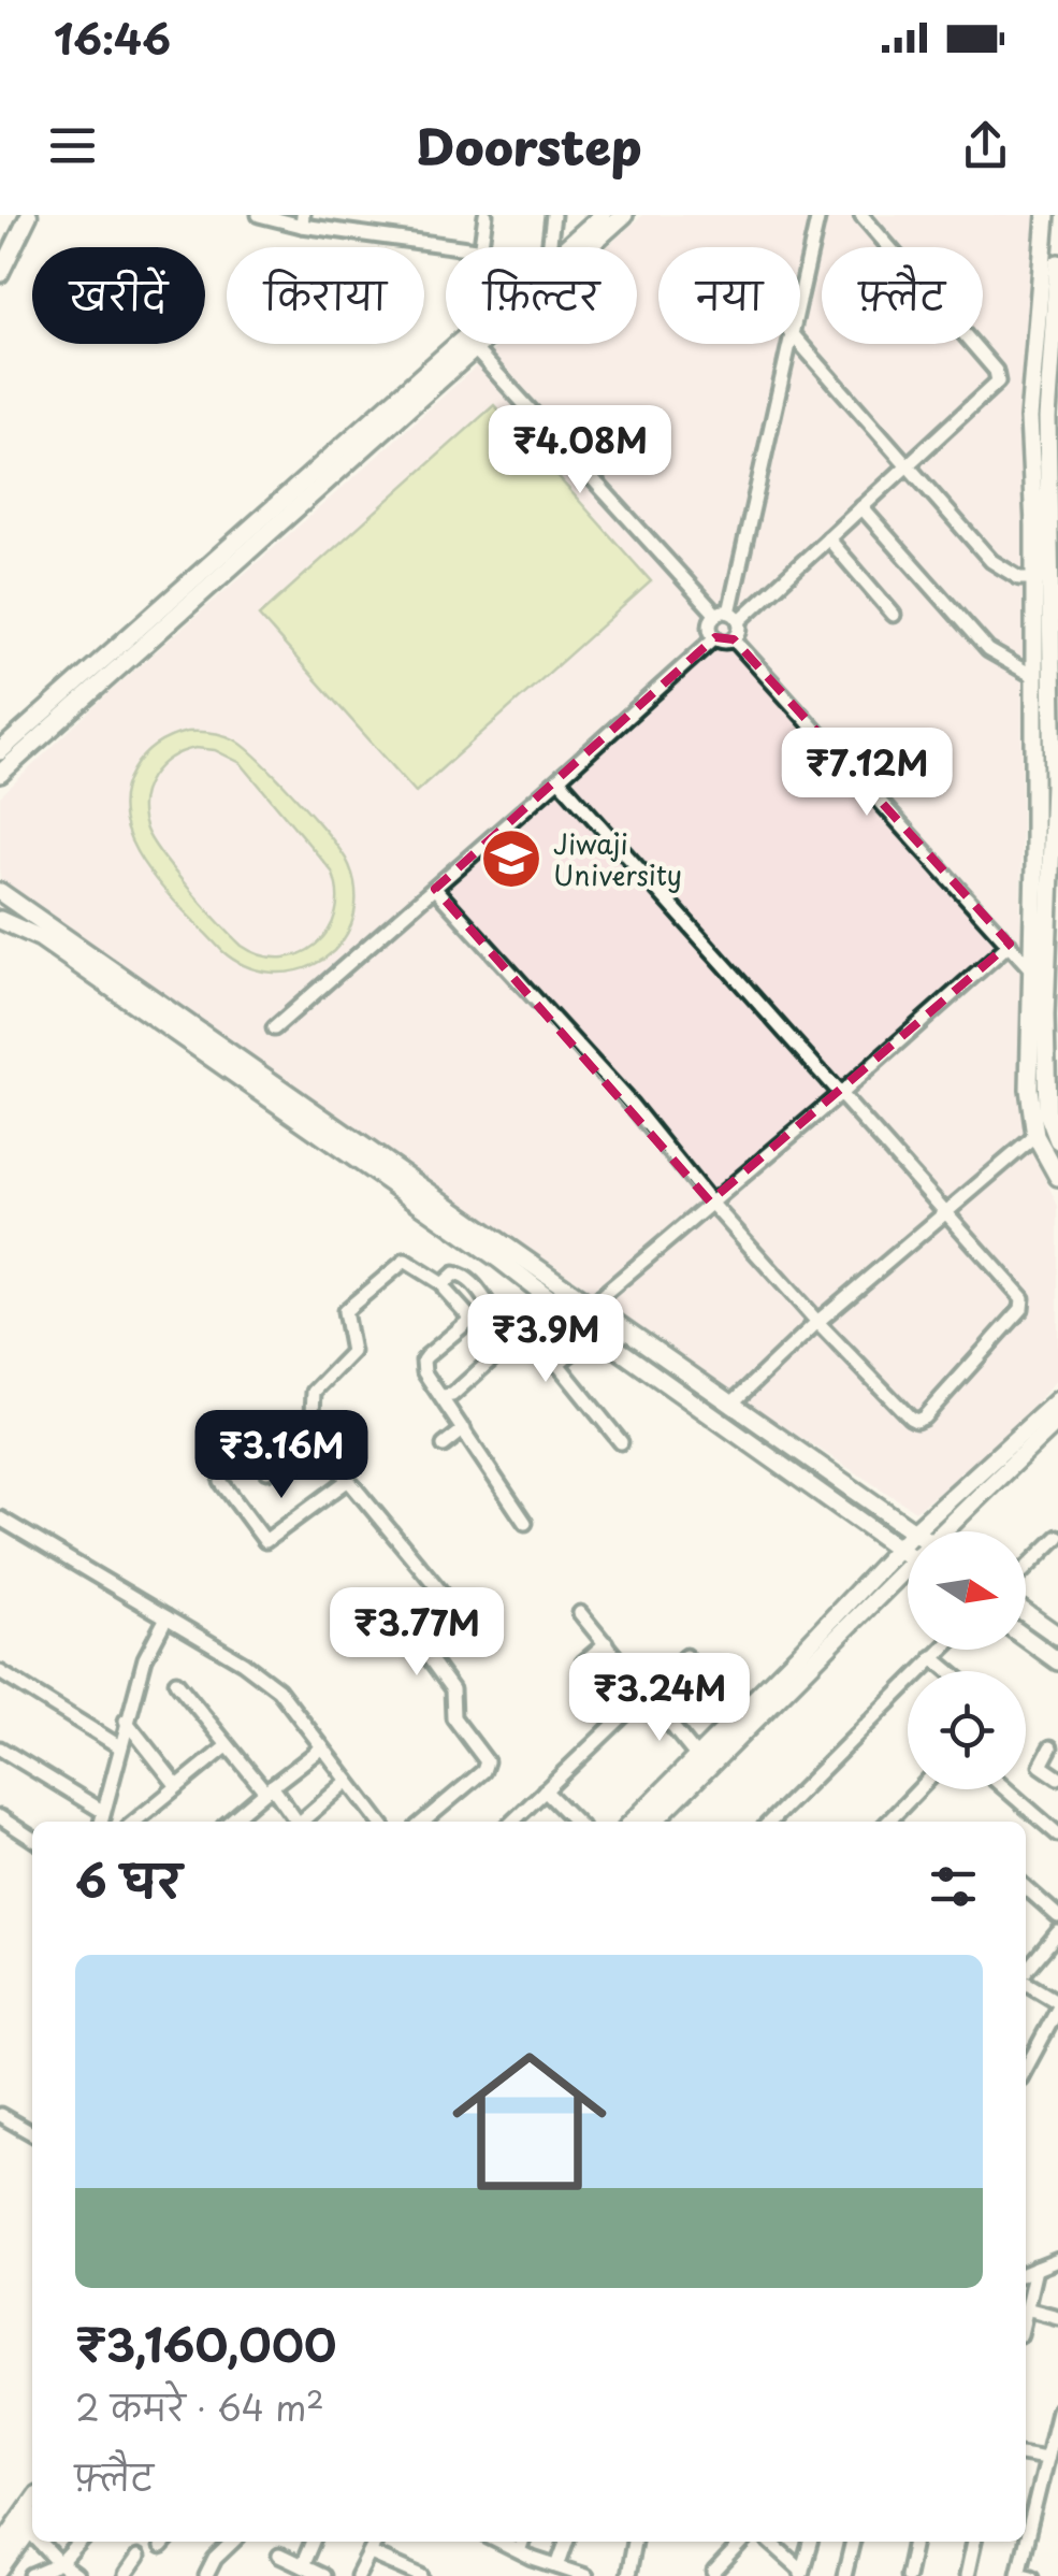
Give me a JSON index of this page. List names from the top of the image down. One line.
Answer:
{"places":{"school or university":["Jiwaji University"]},"north":"right","page":{"status":"16:46","header":"Doorstep","chip":["खरीदें","किराया","फ़िल्टर","नया","फ़्लैट"],"price":["₹4.08M","₹7.12M","₹3.9M","₹3.16M","₹3.77M","₹3.24M"],"heading":"6 घर","list":[{"name":"₹3,160,000","note":"2 कमरे · 64 m² · फ़्लैट"}]}}
